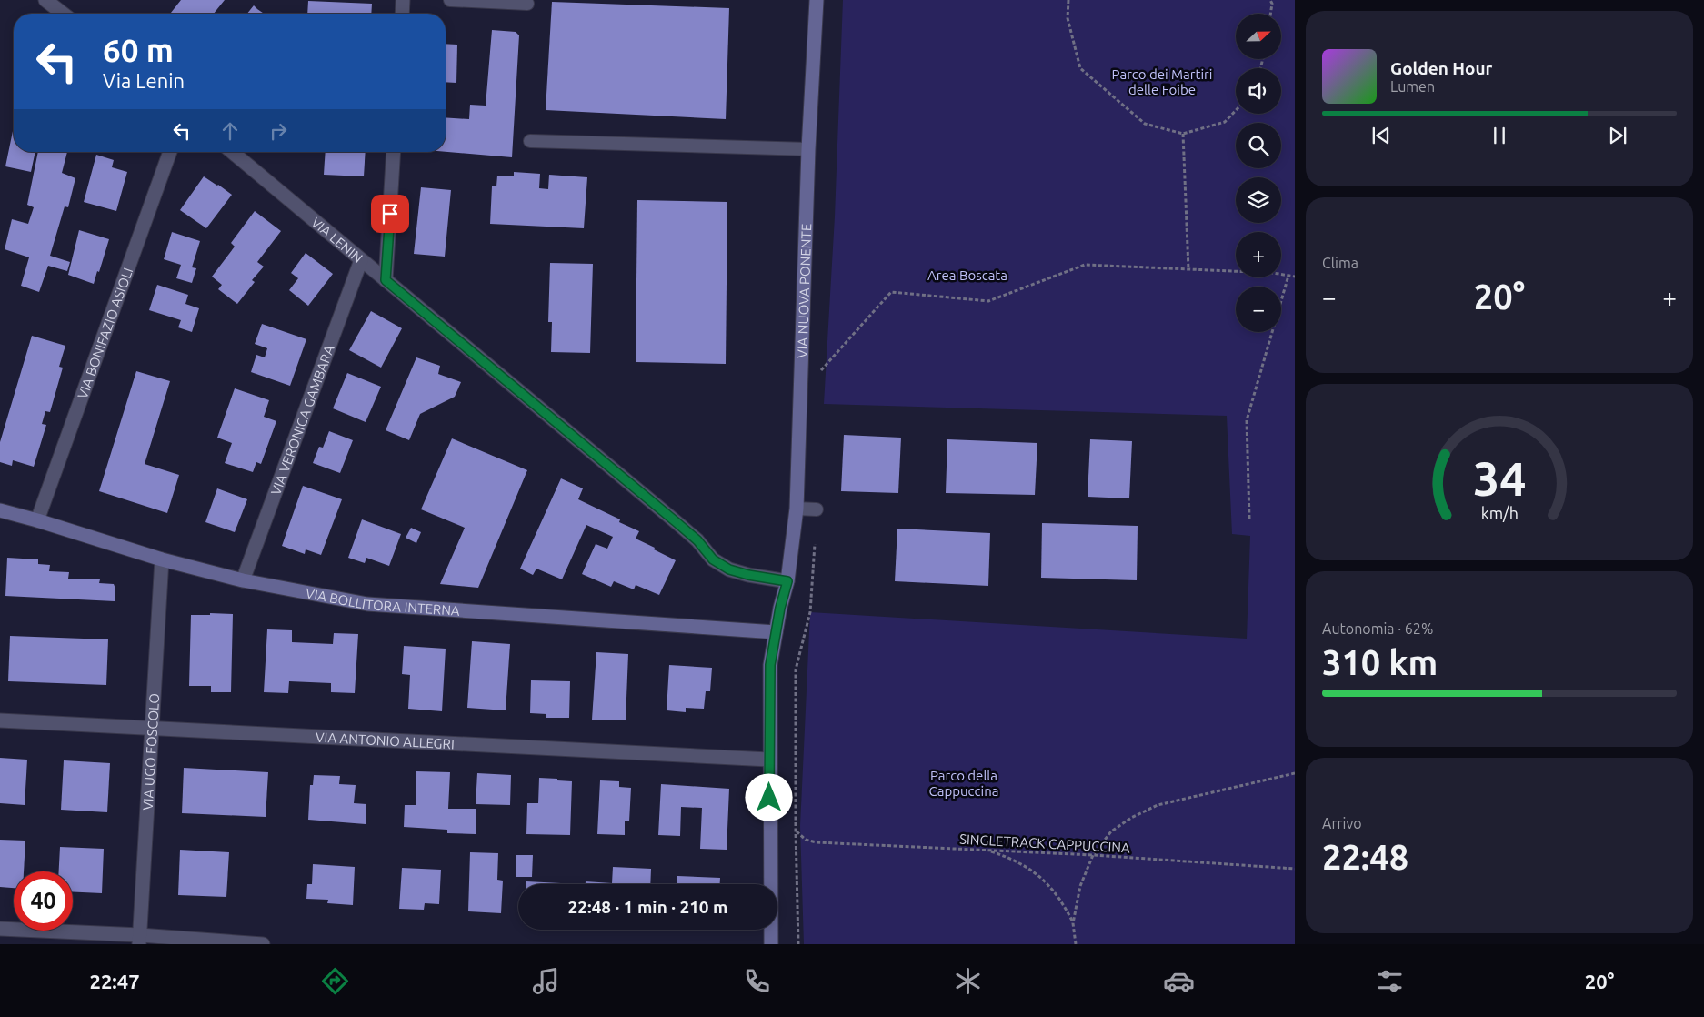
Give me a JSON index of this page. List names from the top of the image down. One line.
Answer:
{"streets":{"street":["VIA LENIN","VIA NUOVA PONENTE","VIA BONIFAZIO ASIOLI","VIA VERONICA GAMBARA","VIA BOLLITORA INTERNA","VIA ANTONIO ALLEGRI","VIA UGO FOSCOLO"],"path":["SINGLETRACK CAPPUCCINA"]},"crossings":[["VIA LENIN","VIA NUOVA PONENTE"],["VIA LENIN","VIA VERONICA GAMBARA"],["VIA BONIFAZIO ASIOLI","VIA BOLLITORA INTERNA"],["VIA VERONICA GAMBARA","VIA BOLLITORA INTERNA"],["VIA BOLLITORA INTERNA","VIA UGO FOSCOLO"],["VIA ANTONIO ALLEGRI","VIA UGO FOSCOLO"]],"parks":["Parco dei Martiri delle Foibe","Area Boscata","Parco della Cappuccina"],"north":"right","page":{"map_buttons":["+","−"],"turn":["60 m","Via Lenin"],"song":["Golden Hour","Lumen"],"tile":["Clima",["Autonomia · 62%","310 km"],["Arrivo","22:48"]],"heat":["−","20°","+"],"limit":"40","trip":"22:48 · 1 min · 210 m","tabs":["22:47","20°"],"gauge":["34","km/h"]}}
